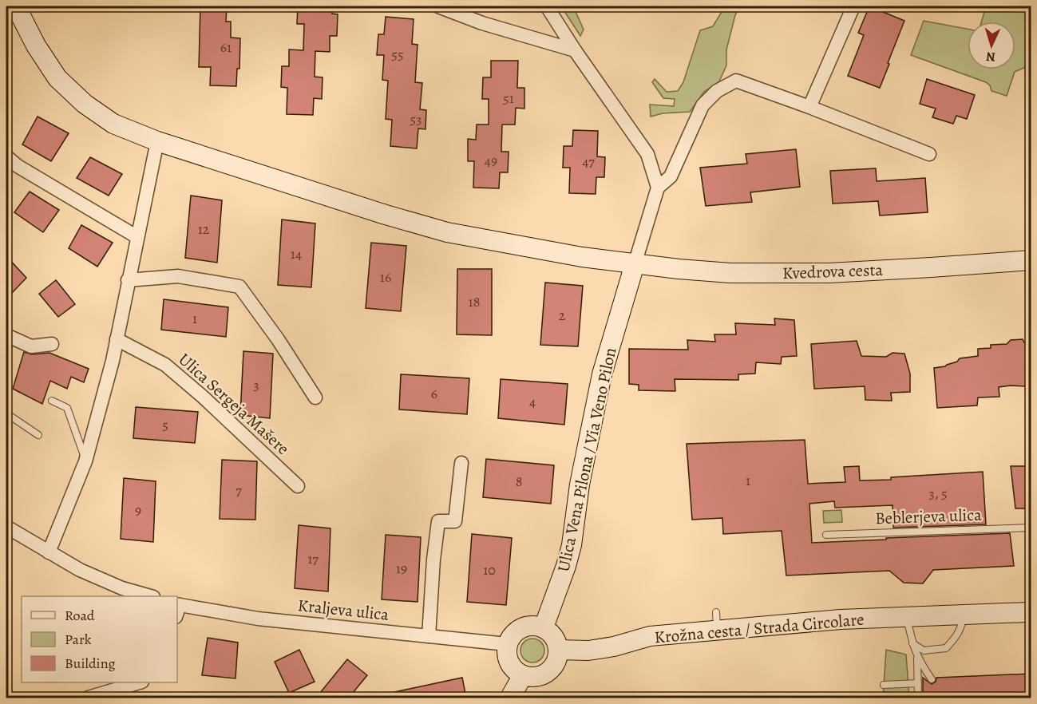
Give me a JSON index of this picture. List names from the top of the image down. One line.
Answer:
{"streets":{"street":["Kvedrova cesta","Ulica Sergeja Mašere","Ulica Vena Pilona / Via Veno Pilon","Kraljeva ulica","Krožna cesta / Strada Circolare"],"lane":["Beblerjeva ulica"]},"crossings":[["Kvedrova cesta","Ulica Vena Pilona / Via Veno Pilon"],["Ulica Vena Pilona / Via Veno Pilon","Kraljeva ulica"],["Ulica Vena Pilona / Via Veno Pilon","Krožna cesta / Strada Circolare"],["Kraljeva ulica","Krožna cesta / Strada Circolare"]],"house_numbers":["61","55","51","53","49","47","12","14","16","18","2","1","3","6","4","5","1","8","7","3, 5","9","17","19","10"],"legend":["Road","Park","Building"],"north":"bottom"}
